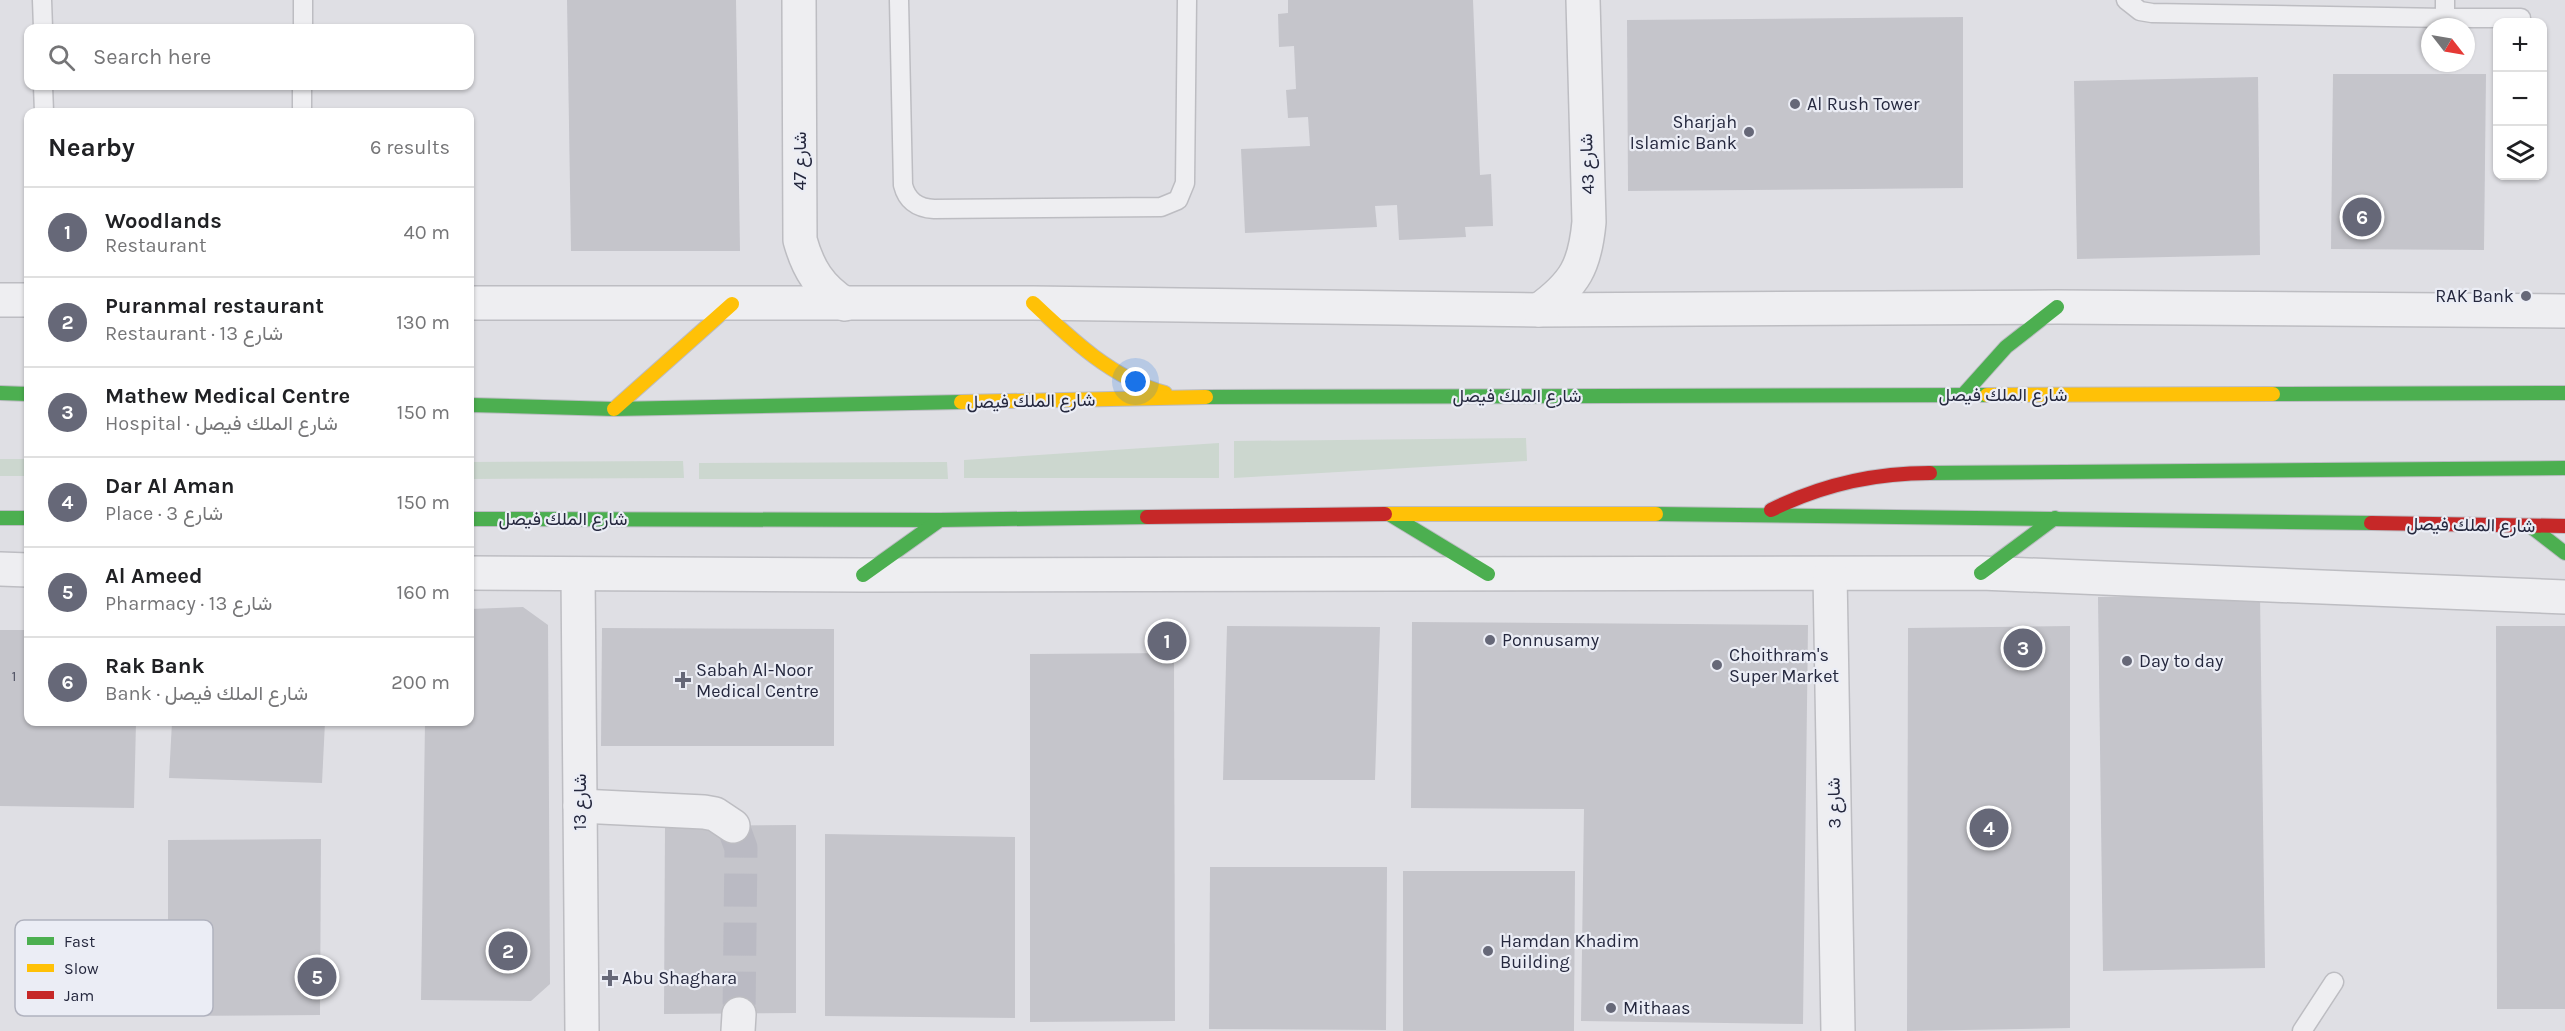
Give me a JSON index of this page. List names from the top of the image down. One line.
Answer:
{"streets":{"main road":["شارع الملك فيصل"],"street":["شارع 47","شارع 43","شارع 13","شارع 3"]},"places":{"other":["Al Rush Tower","Sharjah Islamic Bank","RAK Bank","Ponnusamy","Day to day","Choithram's Super Market","Hamdan Khadim Building","Mithaas"],"health":["Sabah Al-Noor Medical Centre","Abu Shaghara"]},"house_numbers":["1"],"legend":["Fast","Slow","Jam"],"north":"bottom right","page":{"map_buttons":["+","−"],"search":"Search here","heading":["Nearby","6 results"],"list":[{"mark":"1","name":"Woodlands","note":"Restaurant","value":"40 m"},{"mark":"2","name":"Puranmal restaurant","note":"Restaurant · شارع 13","value":"130 m"},{"mark":"3","name":"Mathew Medical Centre","note":"Hospital · شارع الملك فيصل","value":"150 m"},{"mark":"4","name":"Dar Al Aman","note":"Place · شارع 3","value":"150 m"},{"mark":"5","name":"Al Ameed","note":"Pharmacy · شارع 13","value":"160 m"},{"mark":"6","name":"Rak Bank","note":"Bank · شارع الملك فيصل","value":"200 m"}],"pins":["6","1","3","4","2","5"]}}
